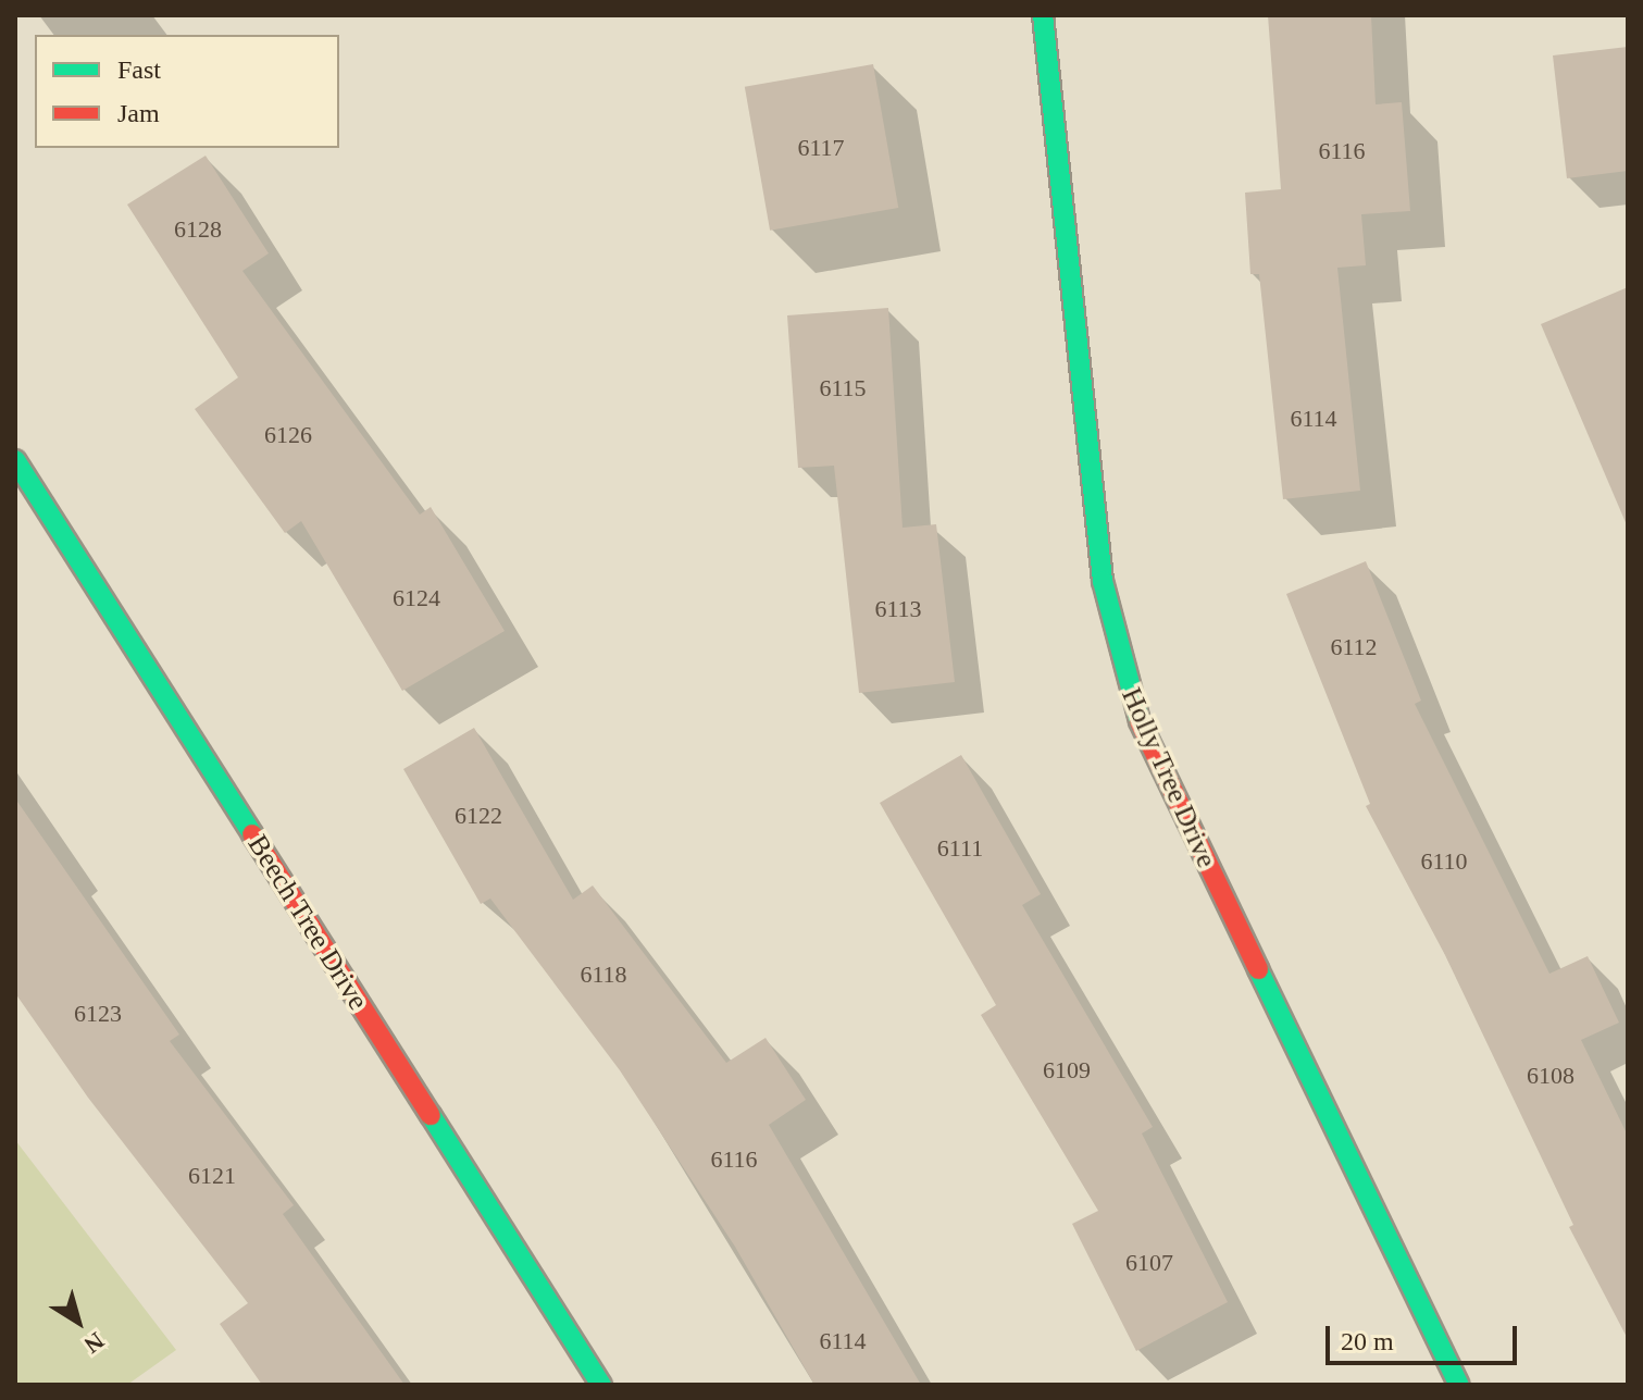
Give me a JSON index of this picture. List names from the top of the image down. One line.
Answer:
{"streets":{"street":["Holly Tree Drive","Beech Tree Drive"]},"house_numbers":["6117","6116","6128","6115","6114","6126","6124","6113","6112","6122","6111","6110","6118","6123","6109","6108","6116","6121","6107","6114"],"legend":["Fast","Jam"],"scale_bar":"20 m","north":"bottom right"}
